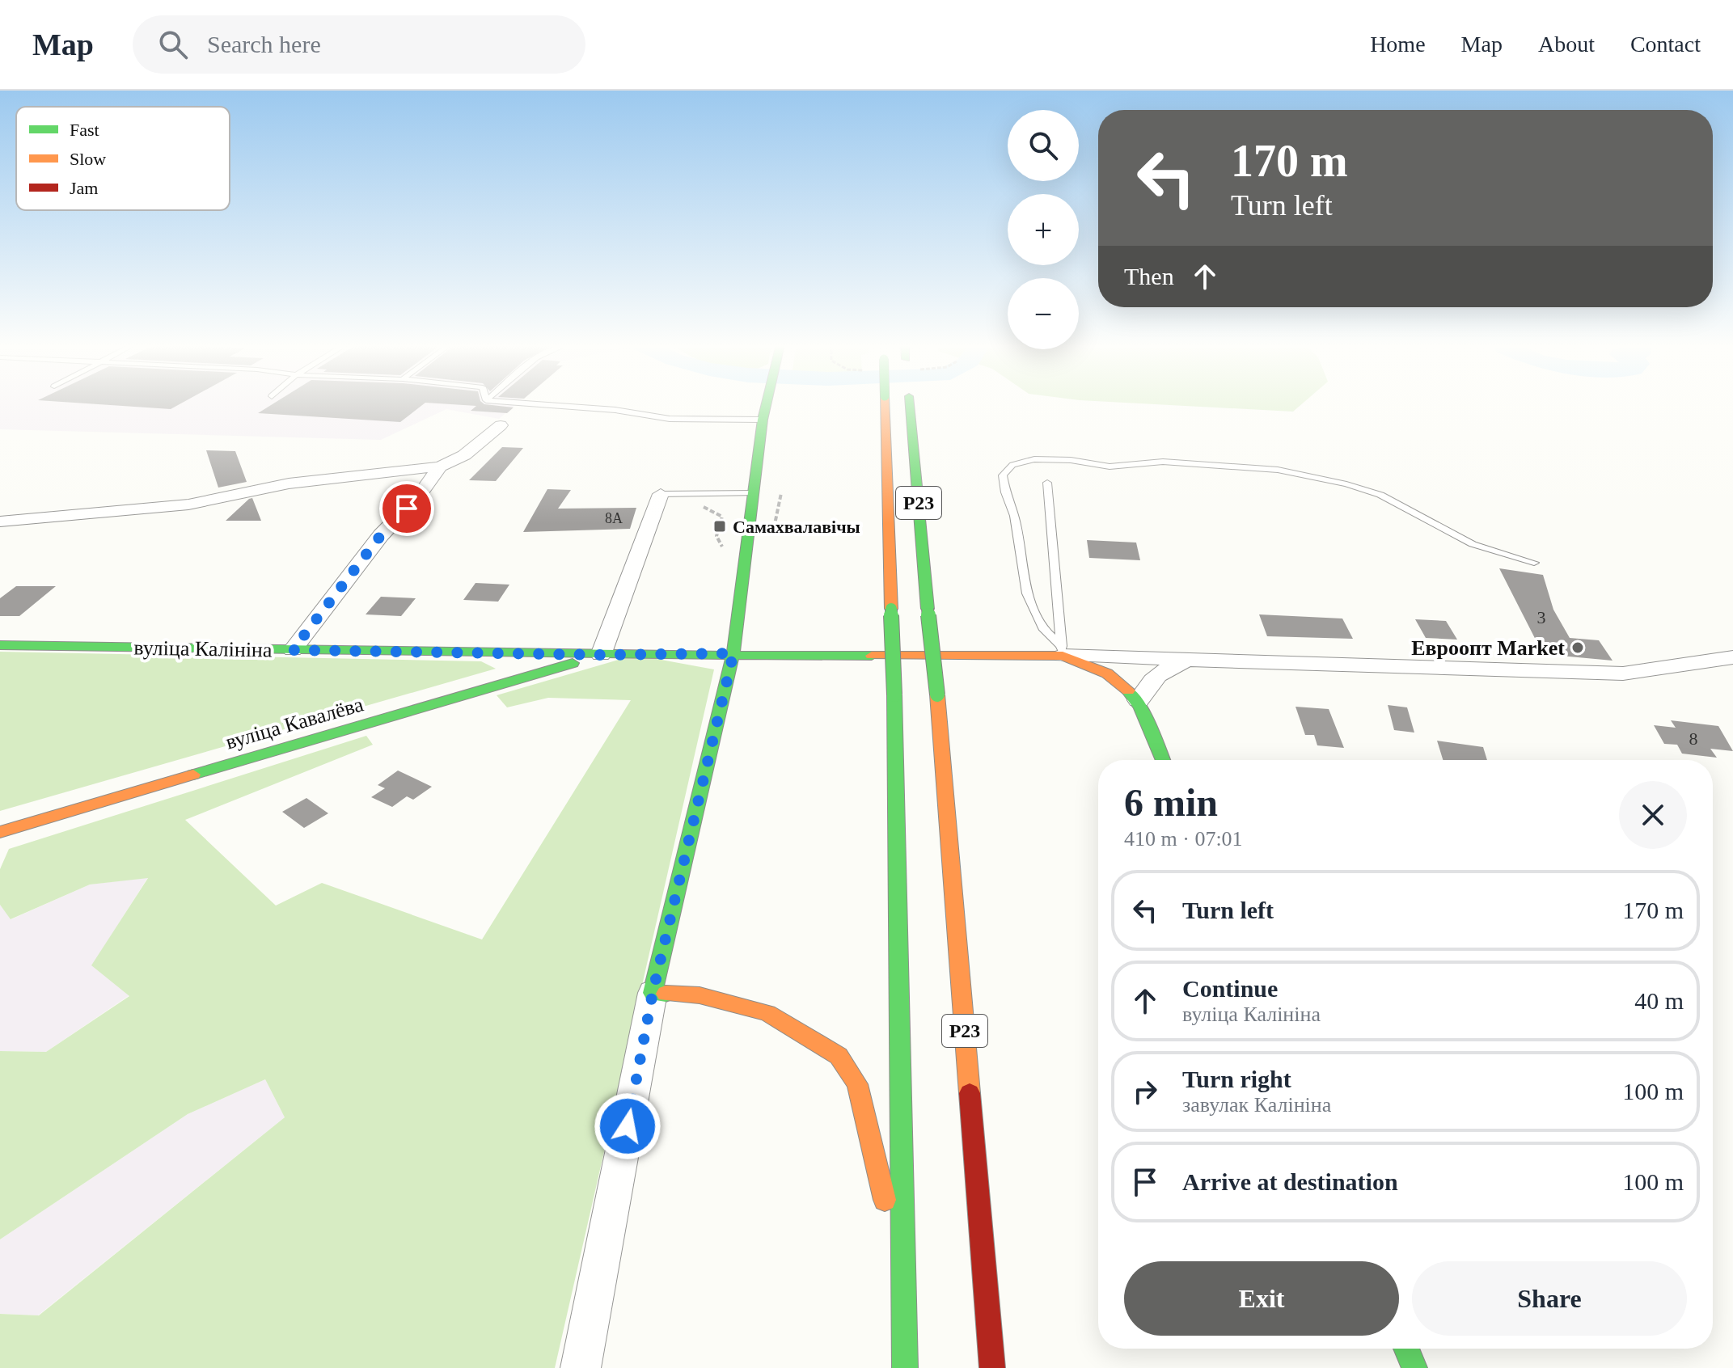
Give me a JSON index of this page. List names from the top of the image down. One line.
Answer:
{"streets":{"main road":["Р23","вуліца Калініна","вуліца Кавалёва"]},"crossings":[["вуліца Калініна","вуліца Кавалёва"]],"places":{"transit":["Самахвалавічы"],"other":["Евроопт Market"]},"house_numbers":["8А","3","8"],"legend":["Fast","Slow","Jam"],"page":{"header":"Map","search":"Search here","nav":["Home","Map","About","Contact"],"map_buttons":["+","−"],"turn":["170 m","Turn left"],"then":"Then","heading":["6 min","410 m · 07:01"],"list":[{"name":"Turn left","value":"170 m"},{"name":"Continue","note":"вуліца Калініна","value":"40 m"},{"name":"Turn right","note":"завулак Калініна","value":"100 m"},{"name":"Arrive at destination","value":"100 m"}],"buttons":["Exit","Share"]}}
